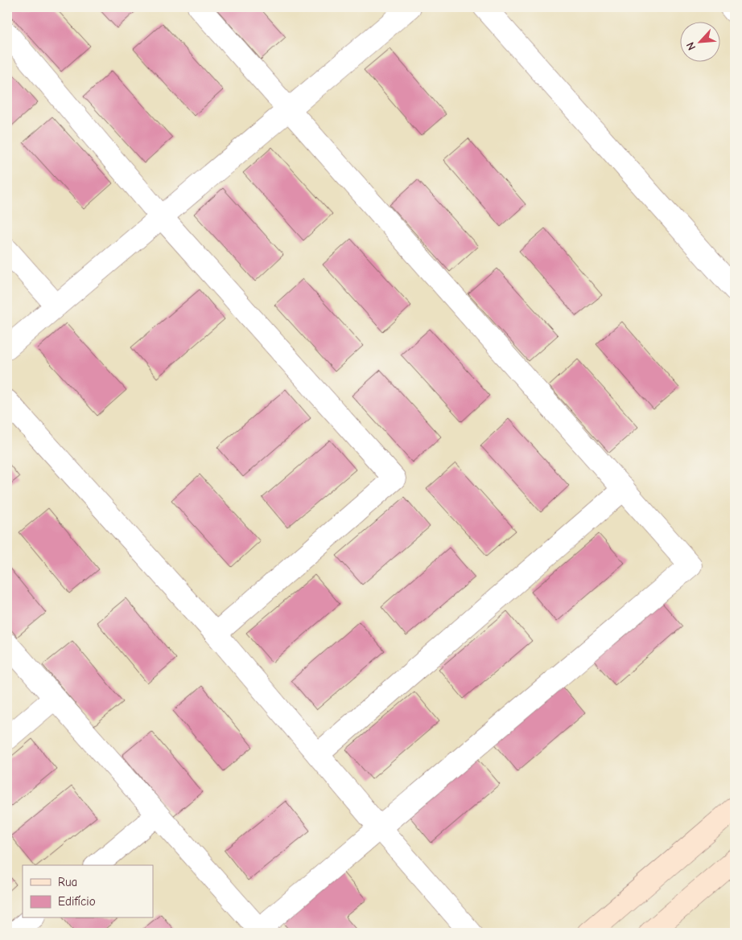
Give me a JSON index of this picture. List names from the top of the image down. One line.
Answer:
{"legend":["Rua","Edifício"],"north":"bottom left"}
